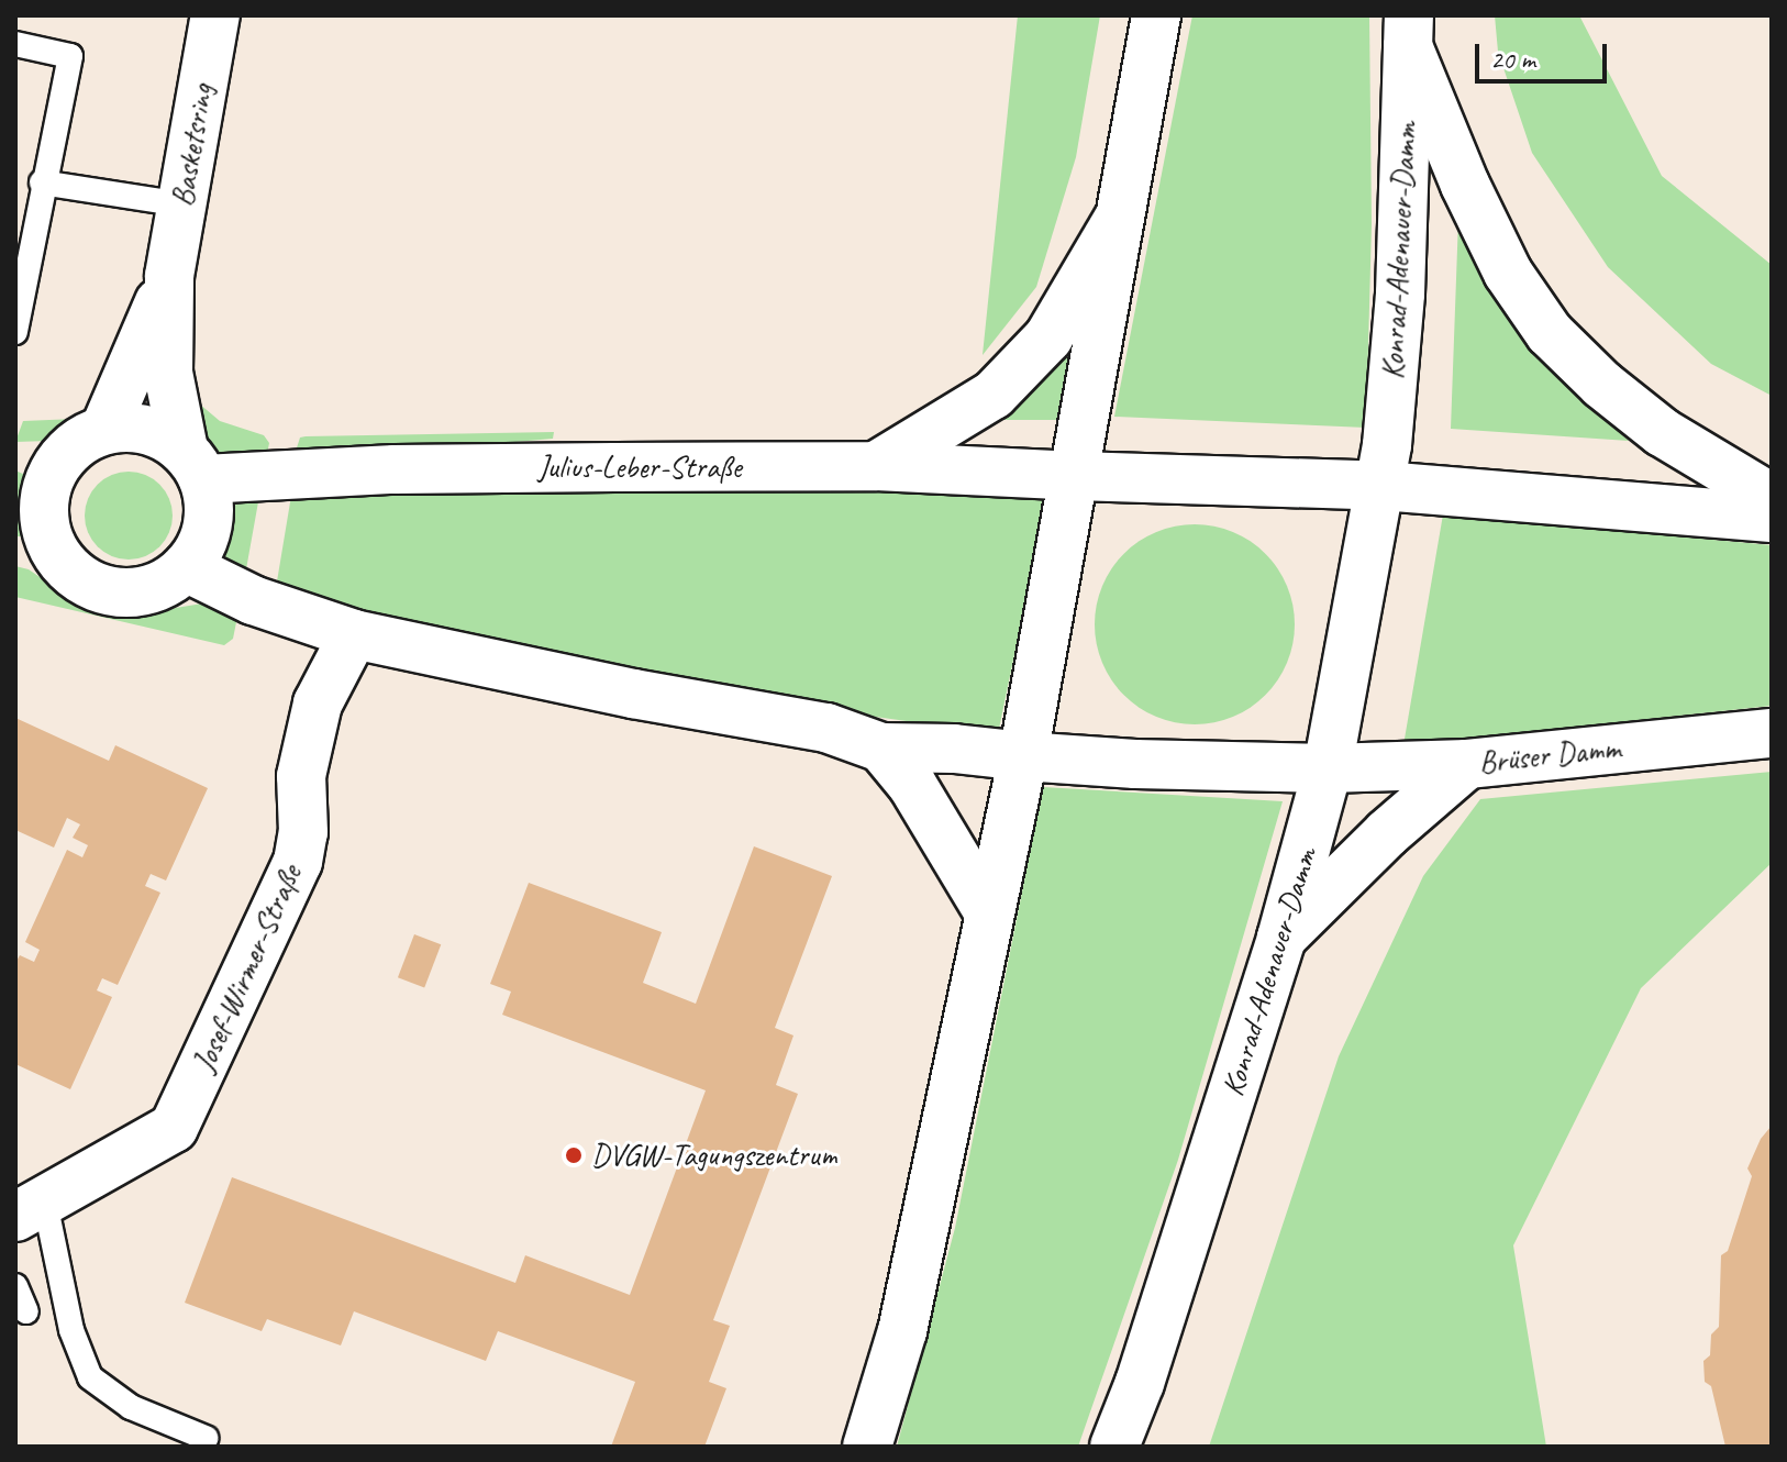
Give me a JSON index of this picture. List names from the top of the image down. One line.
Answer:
{"streets":{"street":["Basketsring","Konrad-Adenauer-Damm","Julius-Leber-Straße","Brüser Damm","Josef-Wirmer-Straße"]},"crossings":[["Basketsring","Julius-Leber-Straße"],["Konrad-Adenauer-Damm","Brüser Damm"]],"places":["DVGW-Tagungszentrum"],"scale_bar":"20 m"}
